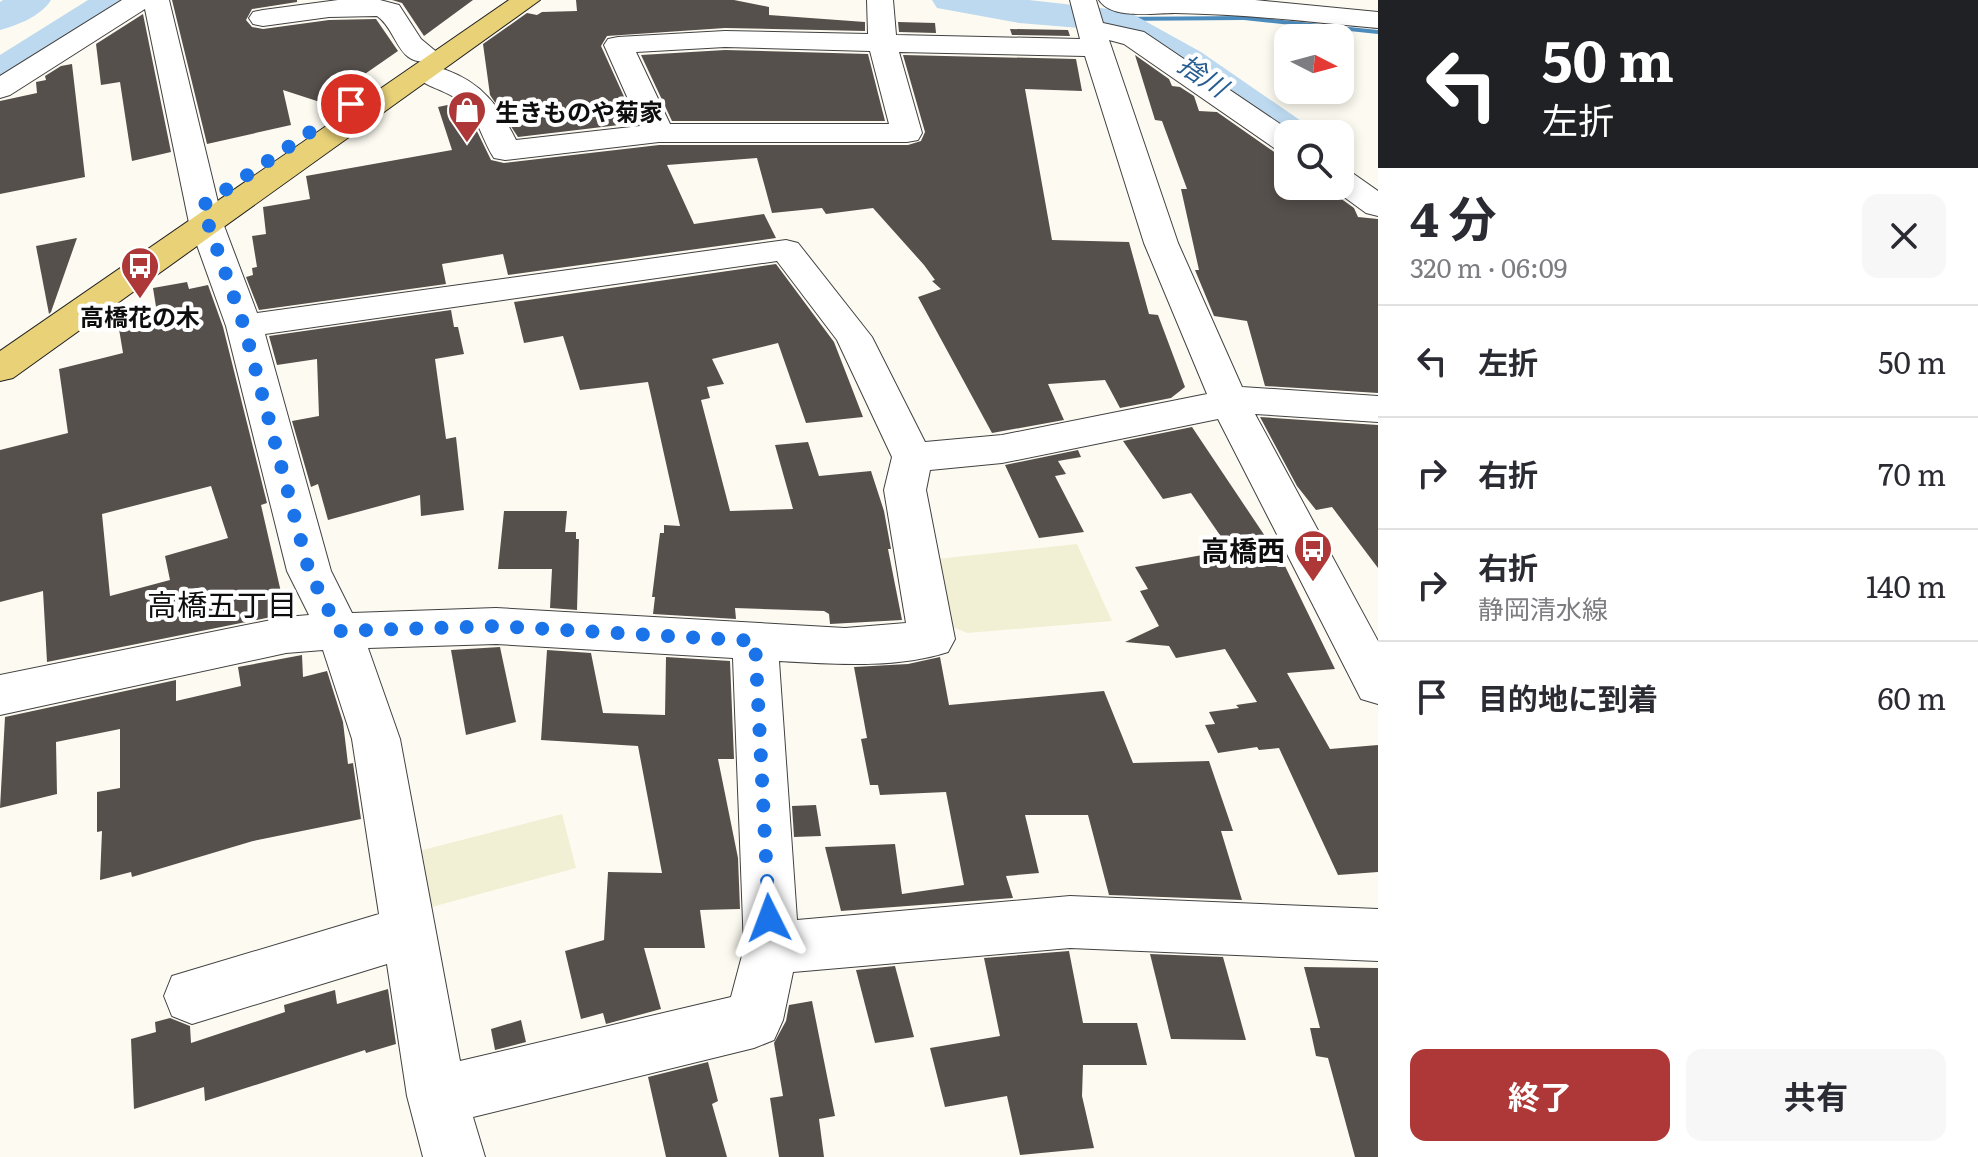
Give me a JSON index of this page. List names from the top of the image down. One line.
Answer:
{"districts":["高橋五丁目"],"water":["捨川"],"places":{"shop":["生きものや菊家"],"bus stop":["高橋花の木","高橋西"]},"north":"right","page":{"turn":["50 m","左折"],"heading":["4 分","320 m · 06:09"],"list":[{"name":"左折","value":"50 m"},{"name":"右折","value":"70 m"},{"name":"右折","note":"静岡清水線","value":"140 m"},{"name":"目的地に到着","value":"60 m"}],"buttons":["終了","共有"]}}
